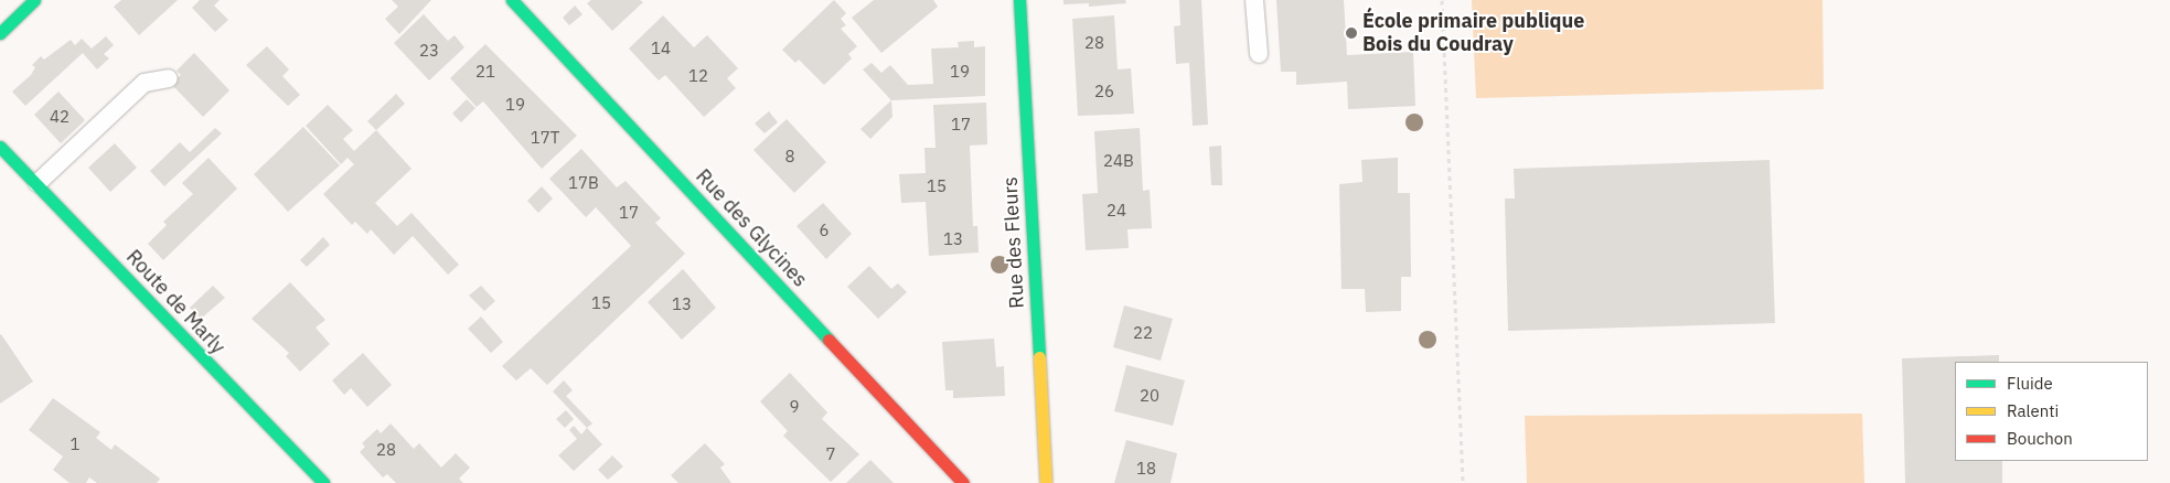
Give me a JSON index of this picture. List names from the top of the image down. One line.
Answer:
{"streets":{"street":["Rue des Glycines","Rue des Fleurs","Route de Marly"]},"places":["École primaire publique Bois du Coudray"],"house_numbers":["28","14","23","21","19","12","26","19","42","17","17T","8","24B","17B","15","24","17","6","13","15","13","22","20","9","1","28","7","18"],"legend":["Fluide","Ralenti","Bouchon"]}
